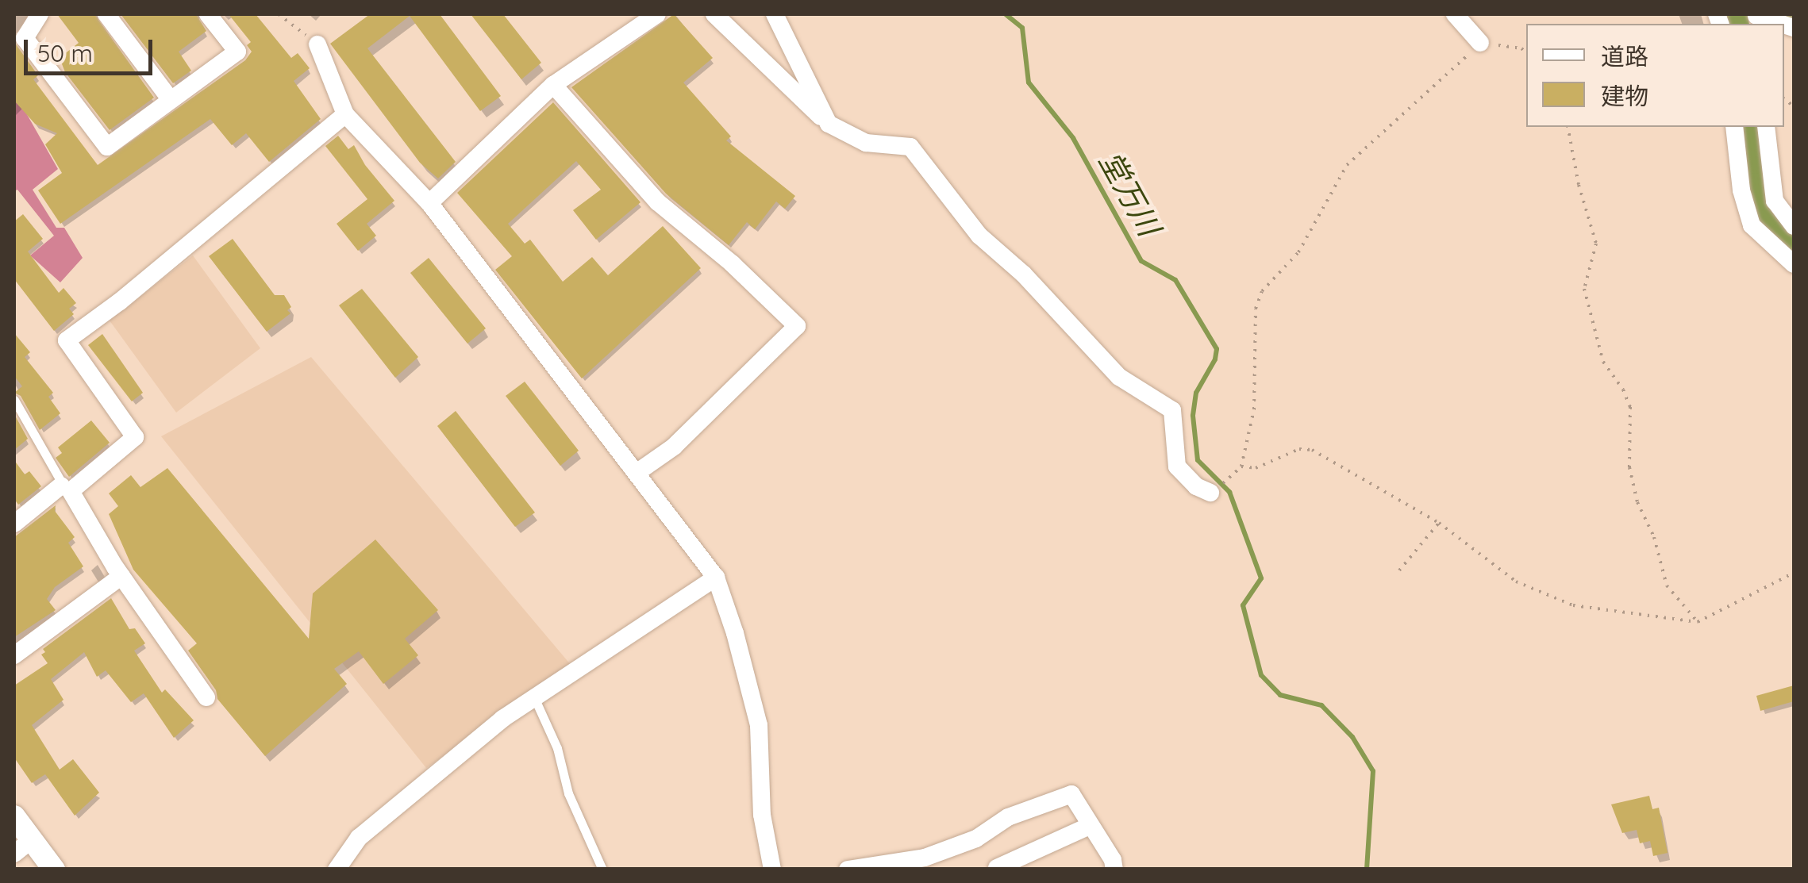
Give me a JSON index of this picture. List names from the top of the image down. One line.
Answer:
{"water":["堂万川"],"legend":["道路","建物"],"scale_bar":"50 m"}
